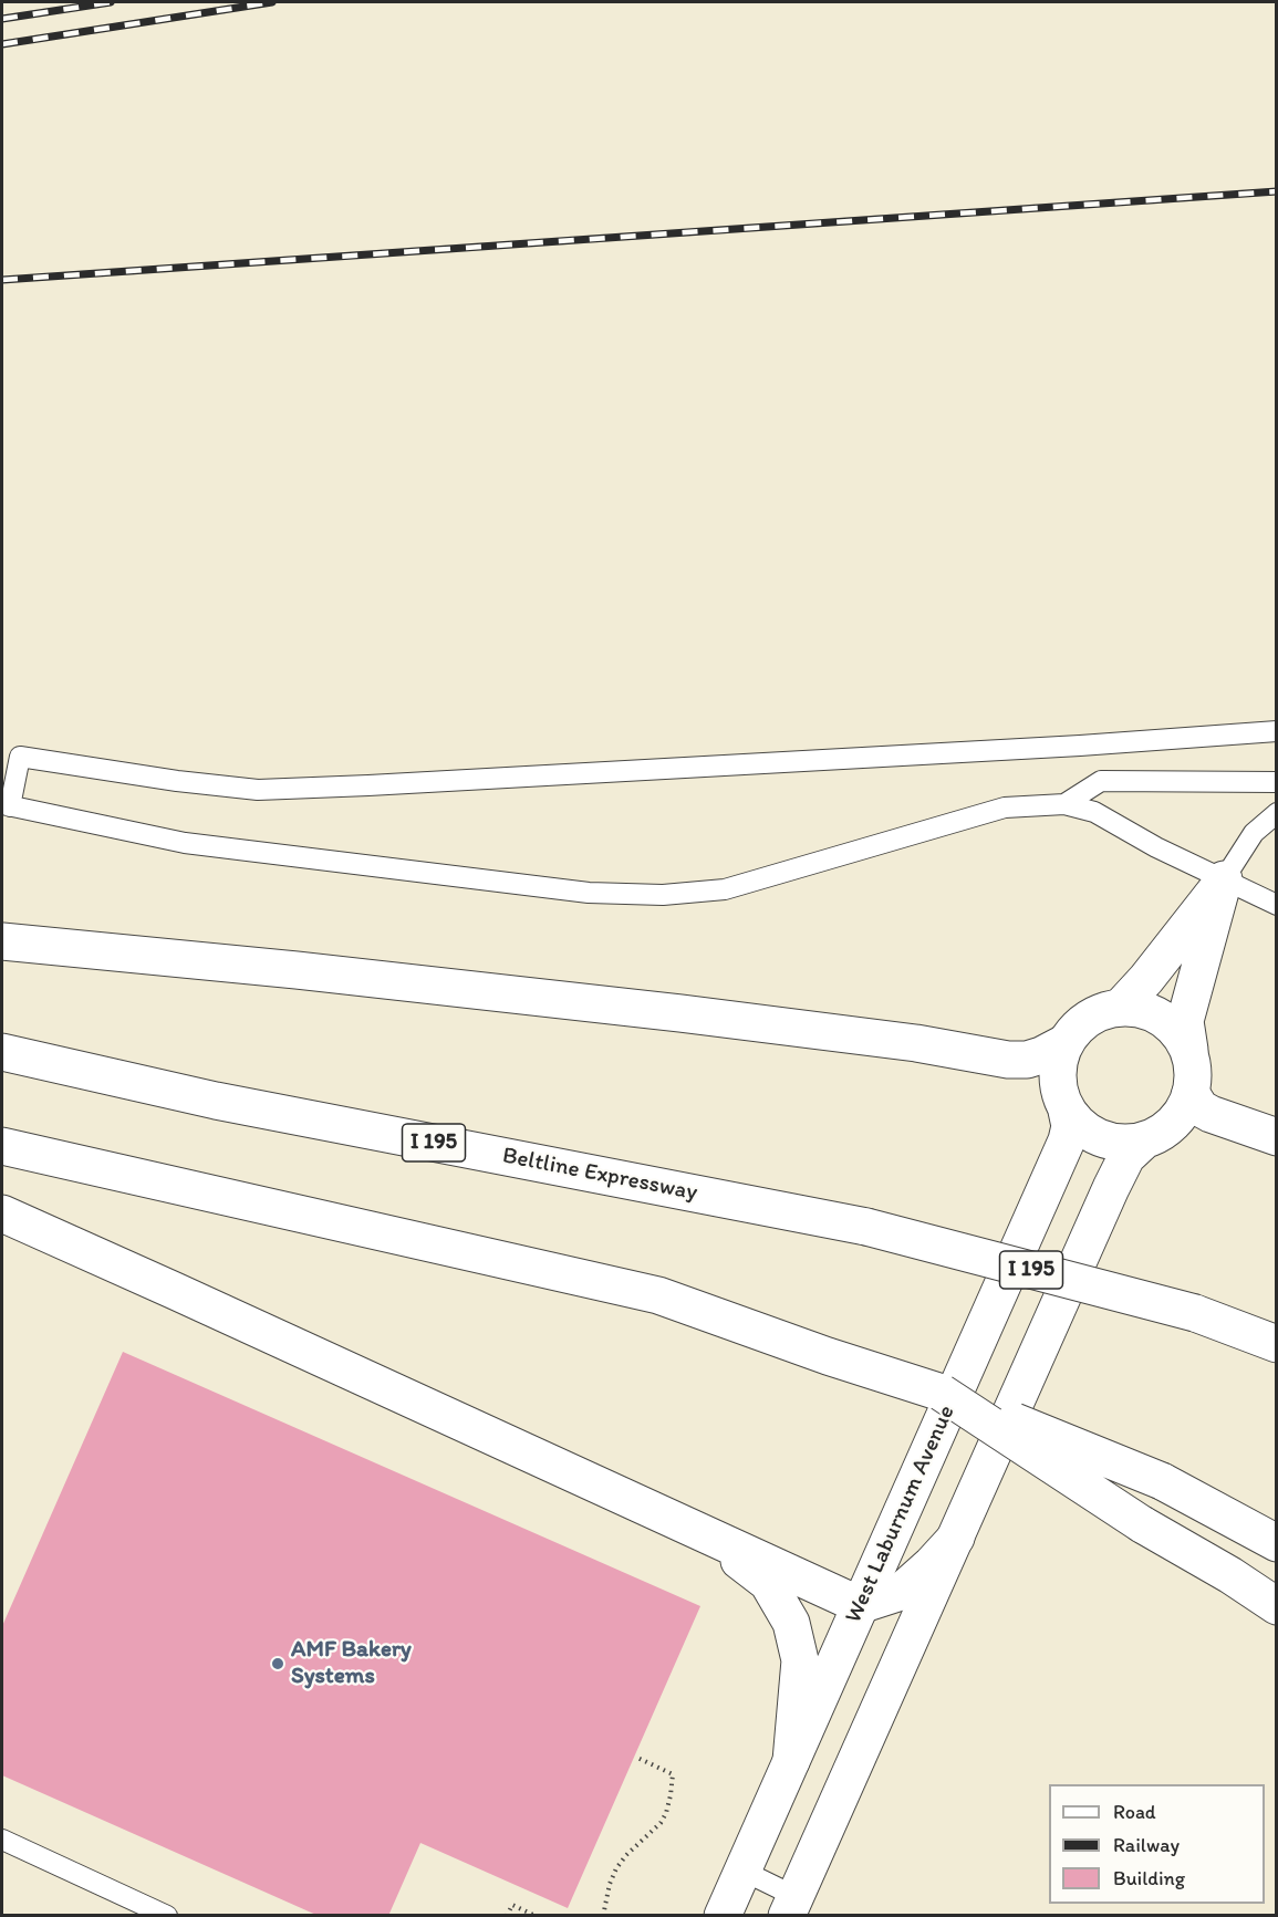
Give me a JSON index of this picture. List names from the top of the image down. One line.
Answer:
{"streets":{"main road":["I 195","Beltline Expressway","West Laburnum Avenue"]},"places":["AMF Bakery Systems"],"legend":["Road","Railway","Building"]}
